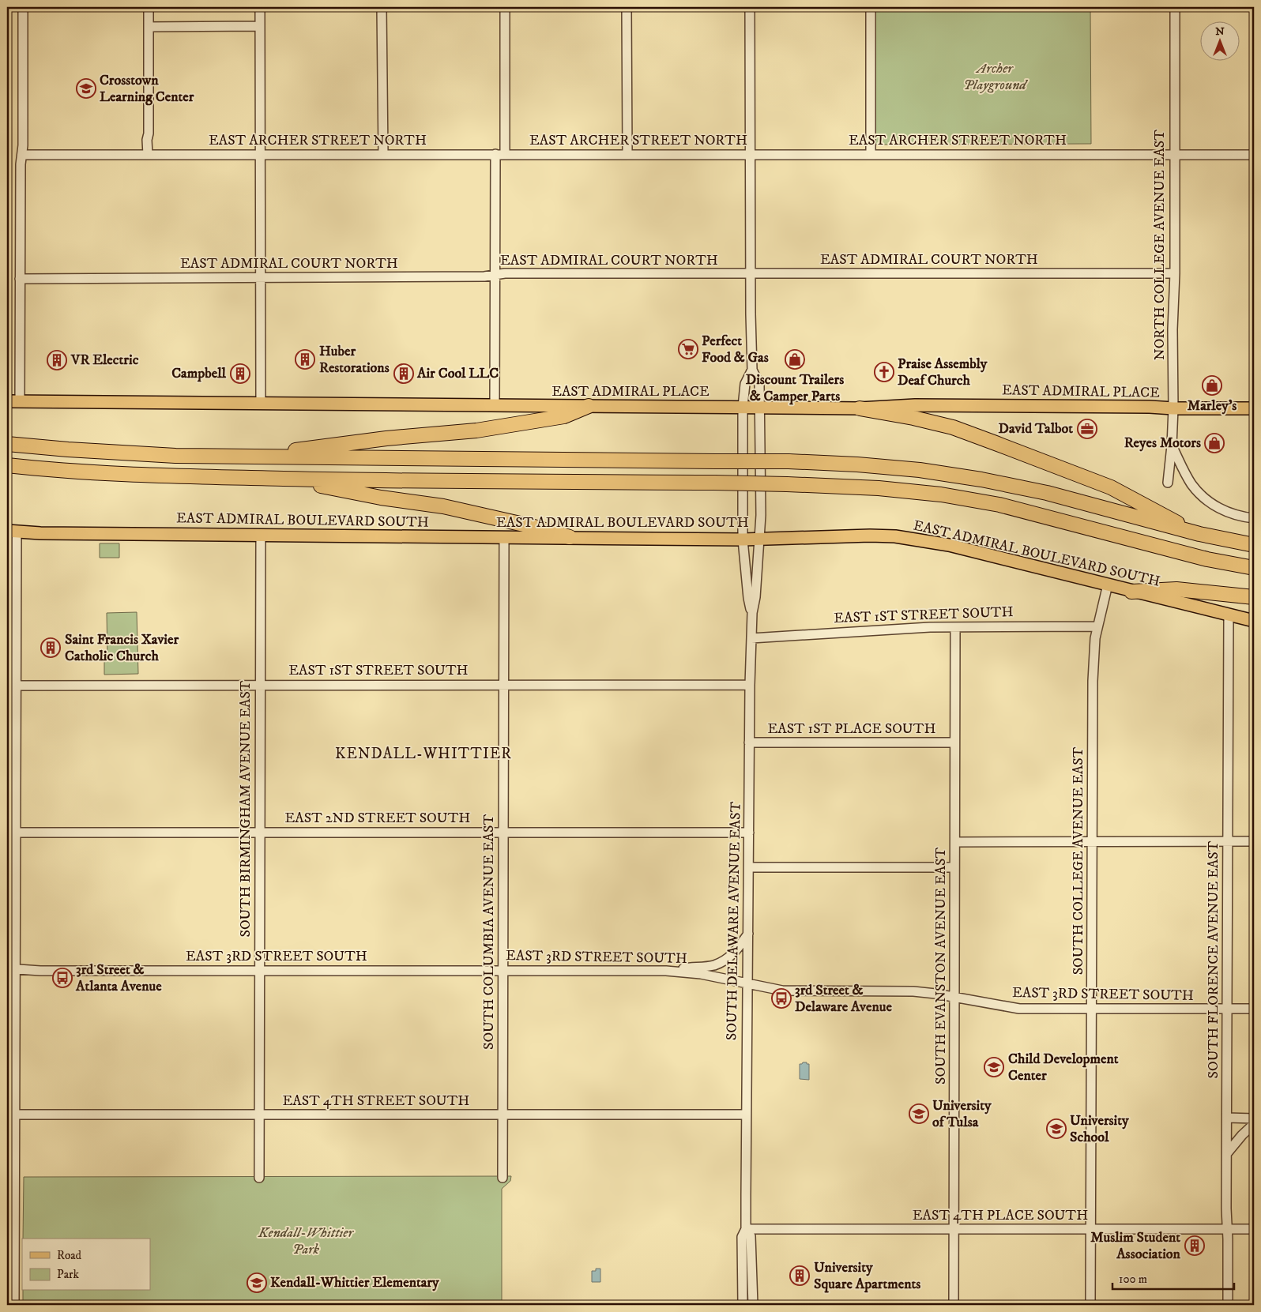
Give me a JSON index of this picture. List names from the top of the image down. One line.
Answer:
{"streets":{"main road":["EAST ADMIRAL PLACE","EAST ADMIRAL BOULEVARD SOUTH"],"street":["EAST ARCHER STREET NORTH","NORTH COLLEGE AVENUE EAST","EAST ADMIRAL COURT NORTH","EAST 1ST STREET SOUTH","EAST 1ST PLACE SOUTH","SOUTH BIRMINGHAM AVENUE EAST","EAST 2ND STREET SOUTH","SOUTH COLLEGE AVENUE EAST","SOUTH DELAWARE AVENUE EAST","SOUTH COLUMBIA AVENUE EAST","EAST 3RD STREET SOUTH","SOUTH FLORENCE AVENUE EAST","SOUTH EVANSTON AVENUE EAST","EAST 4TH STREET SOUTH","EAST 4TH PLACE SOUTH"]},"crossings":[["EAST ARCHER STREET NORTH","NORTH COLLEGE AVENUE EAST"],["NORTH COLLEGE AVENUE EAST","EAST ADMIRAL COURT NORTH"],["NORTH COLLEGE AVENUE EAST","EAST ADMIRAL PLACE"],["EAST ADMIRAL PLACE","SOUTH DELAWARE AVENUE EAST"],["EAST ADMIRAL BOULEVARD SOUTH","SOUTH BIRMINGHAM AVENUE EAST"],["EAST ADMIRAL BOULEVARD SOUTH","SOUTH COLLEGE AVENUE EAST"],["EAST ADMIRAL BOULEVARD SOUTH","SOUTH DELAWARE AVENUE EAST"],["EAST ADMIRAL BOULEVARD SOUTH","SOUTH COLUMBIA AVENUE EAST"],["EAST ADMIRAL BOULEVARD SOUTH","SOUTH FLORENCE AVENUE EAST"],["EAST 1ST STREET SOUTH","SOUTH BIRMINGHAM AVENUE EAST"],["EAST 1ST STREET SOUTH","SOUTH COLLEGE AVENUE EAST"],["EAST 1ST STREET SOUTH","SOUTH DELAWARE AVENUE EAST"],["EAST 1ST STREET SOUTH","SOUTH COLUMBIA AVENUE EAST"],["EAST 1ST STREET SOUTH","SOUTH EVANSTON AVENUE EAST"],["EAST 1ST PLACE SOUTH","SOUTH DELAWARE AVENUE EAST"],["EAST 1ST PLACE SOUTH","SOUTH EVANSTON AVENUE EAST"],["SOUTH BIRMINGHAM AVENUE EAST","EAST 2ND STREET SOUTH"],["SOUTH BIRMINGHAM AVENUE EAST","EAST 3RD STREET SOUTH"],["SOUTH BIRMINGHAM AVENUE EAST","EAST 4TH STREET SOUTH"],["EAST 2ND STREET SOUTH","SOUTH DELAWARE AVENUE EAST"],["EAST 2ND STREET SOUTH","SOUTH COLUMBIA AVENUE EAST"],["SOUTH COLLEGE AVENUE EAST","EAST 3RD STREET SOUTH"],["SOUTH COLLEGE AVENUE EAST","EAST 4TH PLACE SOUTH"],["SOUTH DELAWARE AVENUE EAST","EAST 3RD STREET SOUTH"],["SOUTH DELAWARE AVENUE EAST","EAST 4TH STREET SOUTH"],["SOUTH DELAWARE AVENUE EAST","EAST 4TH PLACE SOUTH"],["SOUTH COLUMBIA AVENUE EAST","EAST 3RD STREET SOUTH"],["SOUTH COLUMBIA AVENUE EAST","EAST 4TH STREET SOUTH"],["EAST 3RD STREET SOUTH","SOUTH FLORENCE AVENUE EAST"],["EAST 3RD STREET SOUTH","SOUTH EVANSTON AVENUE EAST"],["SOUTH FLORENCE AVENUE EAST","EAST 4TH PLACE SOUTH"],["SOUTH EVANSTON AVENUE EAST","EAST 4TH PLACE SOUTH"]],"districts":["KENDALL-WHITTIER"],"parks":["Archer Playground","Kendall-Whittier Park"],"places":{"school or university":["Crosstown Learning Center","Child Development Center","University of Tulsa","University School","Kendall-Whittier Elementary"],"supermarket":["Perfect Food & Gas"],"building":["Huber Restorations","VR Electric","Campbell","Air Cool LLC","Saint Francis Xavier Catholic Church","Muslim Student Association","University Square Apartments"],"shop":["Discount Trailers & Camper Parts","Marley's","Reyes Motors"],"church":["Praise Assembly Deaf Church"],"office":["David Talbot"],"bus stop":["3rd Street & Atlanta Avenue","3rd Street & Delaware Avenue"]},"legend":["Road","Park"],"scale_bar":"100 m","north":"top"}
